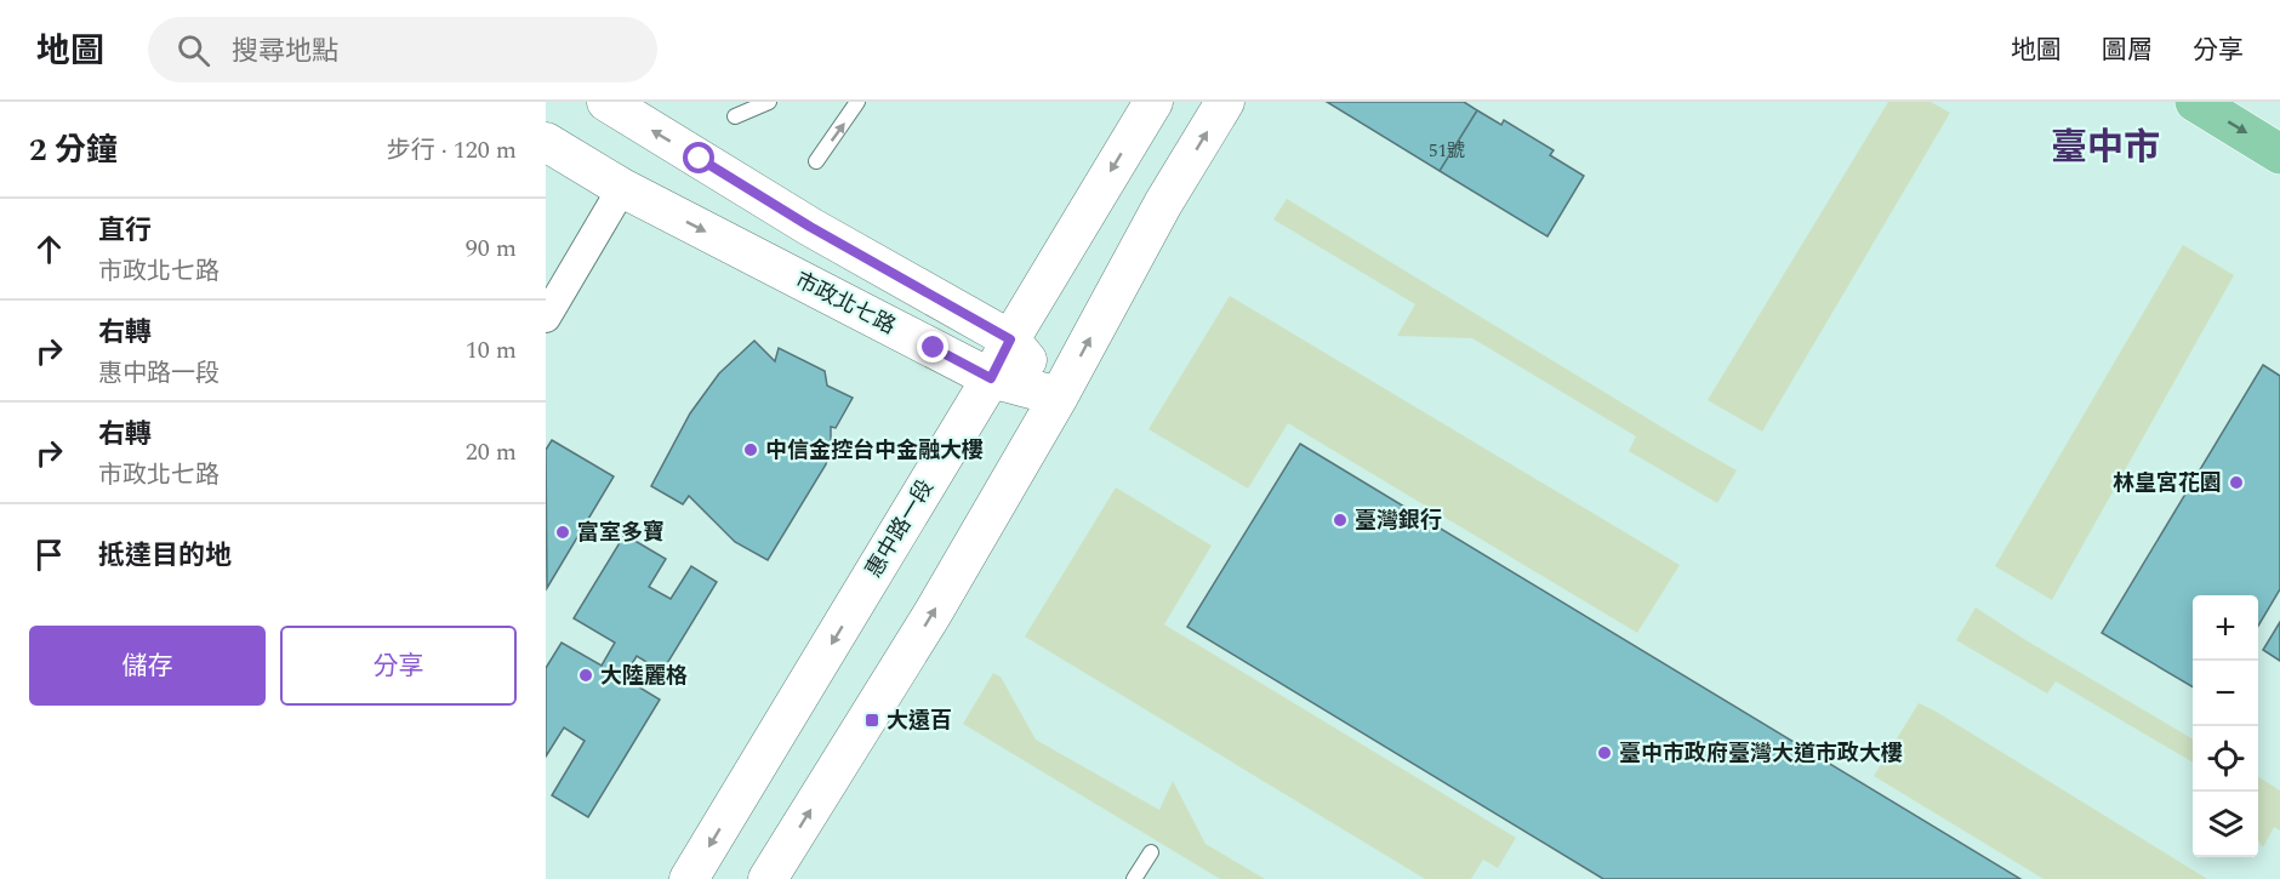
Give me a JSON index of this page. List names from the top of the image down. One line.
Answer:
{"streets":{"street":["市政北七路","惠中路一段"]},"crossings":[["市政北七路","惠中路一段"]],"districts":["臺中市"],"places":{"other":["中信金控台中金融大樓","林皇宮花園","臺灣銀行","富室多寶","大陸麗格","臺中市政府臺灣大道市政大樓"],"transit":["大遠百"]},"house_numbers":["51號"],"page":{"header":"地圖","search":"搜尋地點","nav":["地圖","圖層","分享"],"heading":["2 分鐘","步行 · 120 m"],"list":[["直行","市政北七路","90 m"],["右轉","惠中路一段","10 m"],["右轉","市政北七路","20 m"],"抵達目的地"],"map_buttons":["+","−"],"buttons":["儲存","分享"]}}
